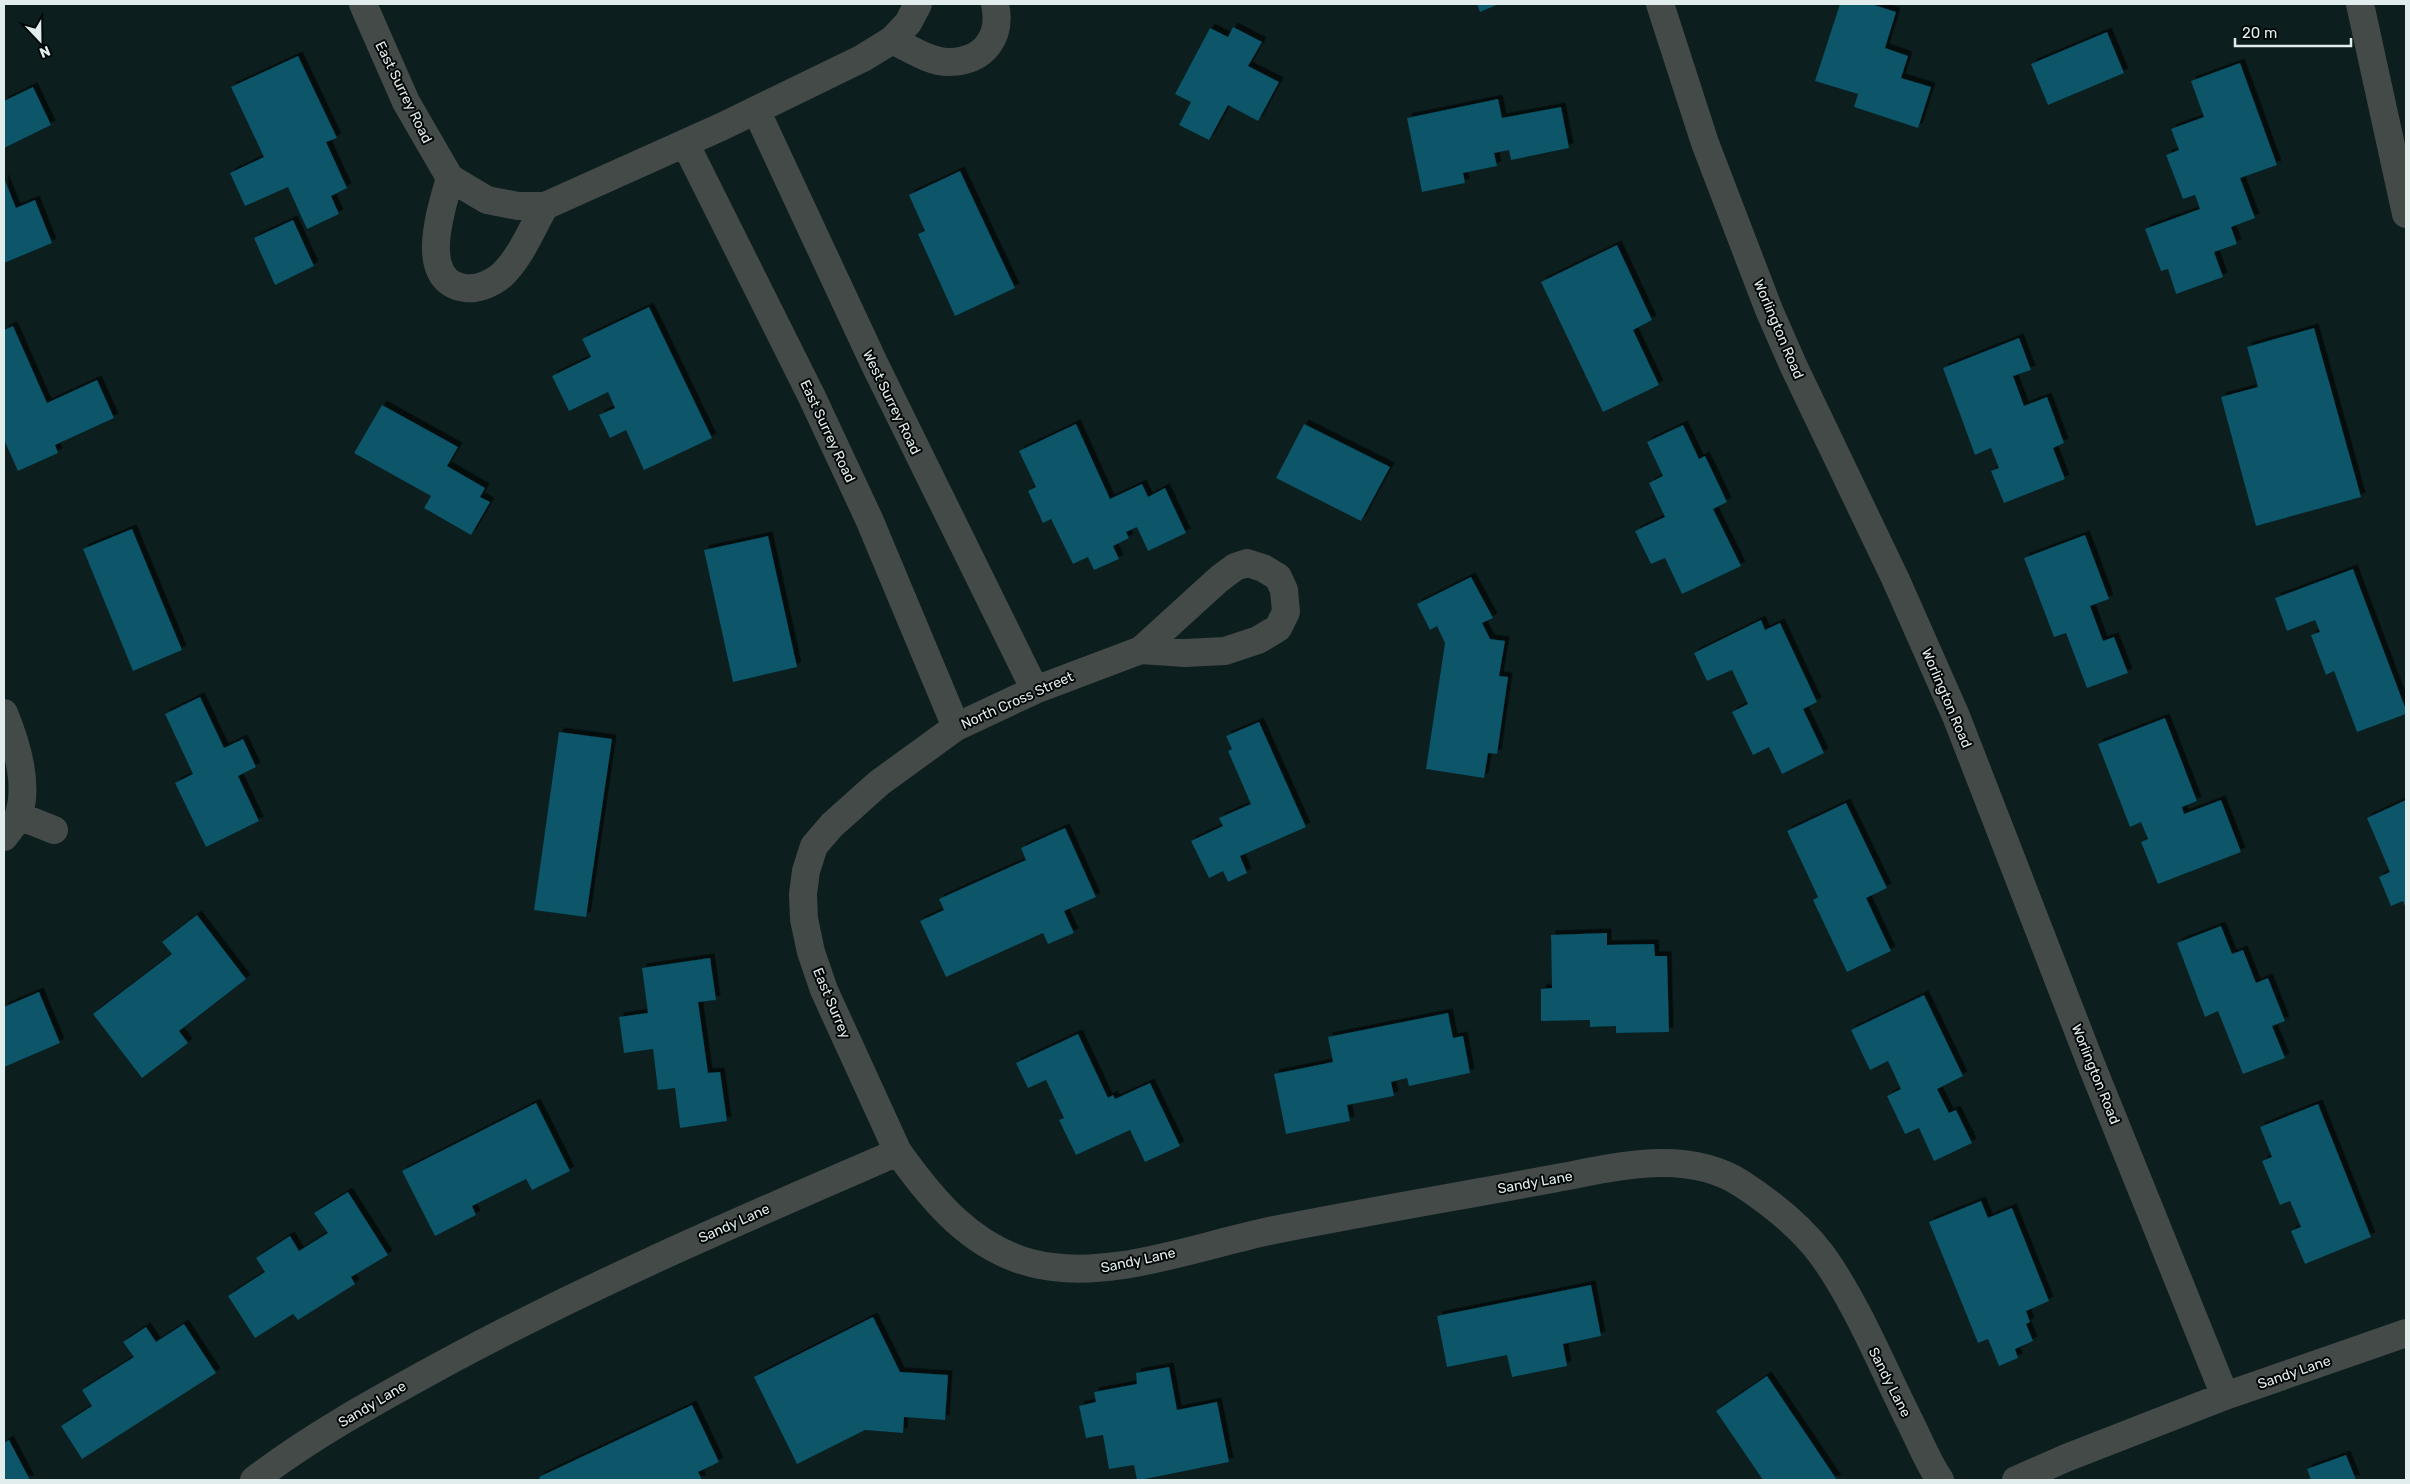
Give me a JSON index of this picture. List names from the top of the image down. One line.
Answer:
{"streets":{"street":["East Surrey Road","Worlington Road","West Surrey Road","North Cross Street","East Surrey","Sandy Lane"]},"crossings":[["East Surrey Road","West Surrey Road"],["East Surrey Road","North Cross Street"],["Worlington Road","Sandy Lane"],["West Surrey Road","North Cross Street"],["North Cross Street","East Surrey"],["East Surrey","Sandy Lane"]],"scale_bar":"20 m","north":"bottom"}
